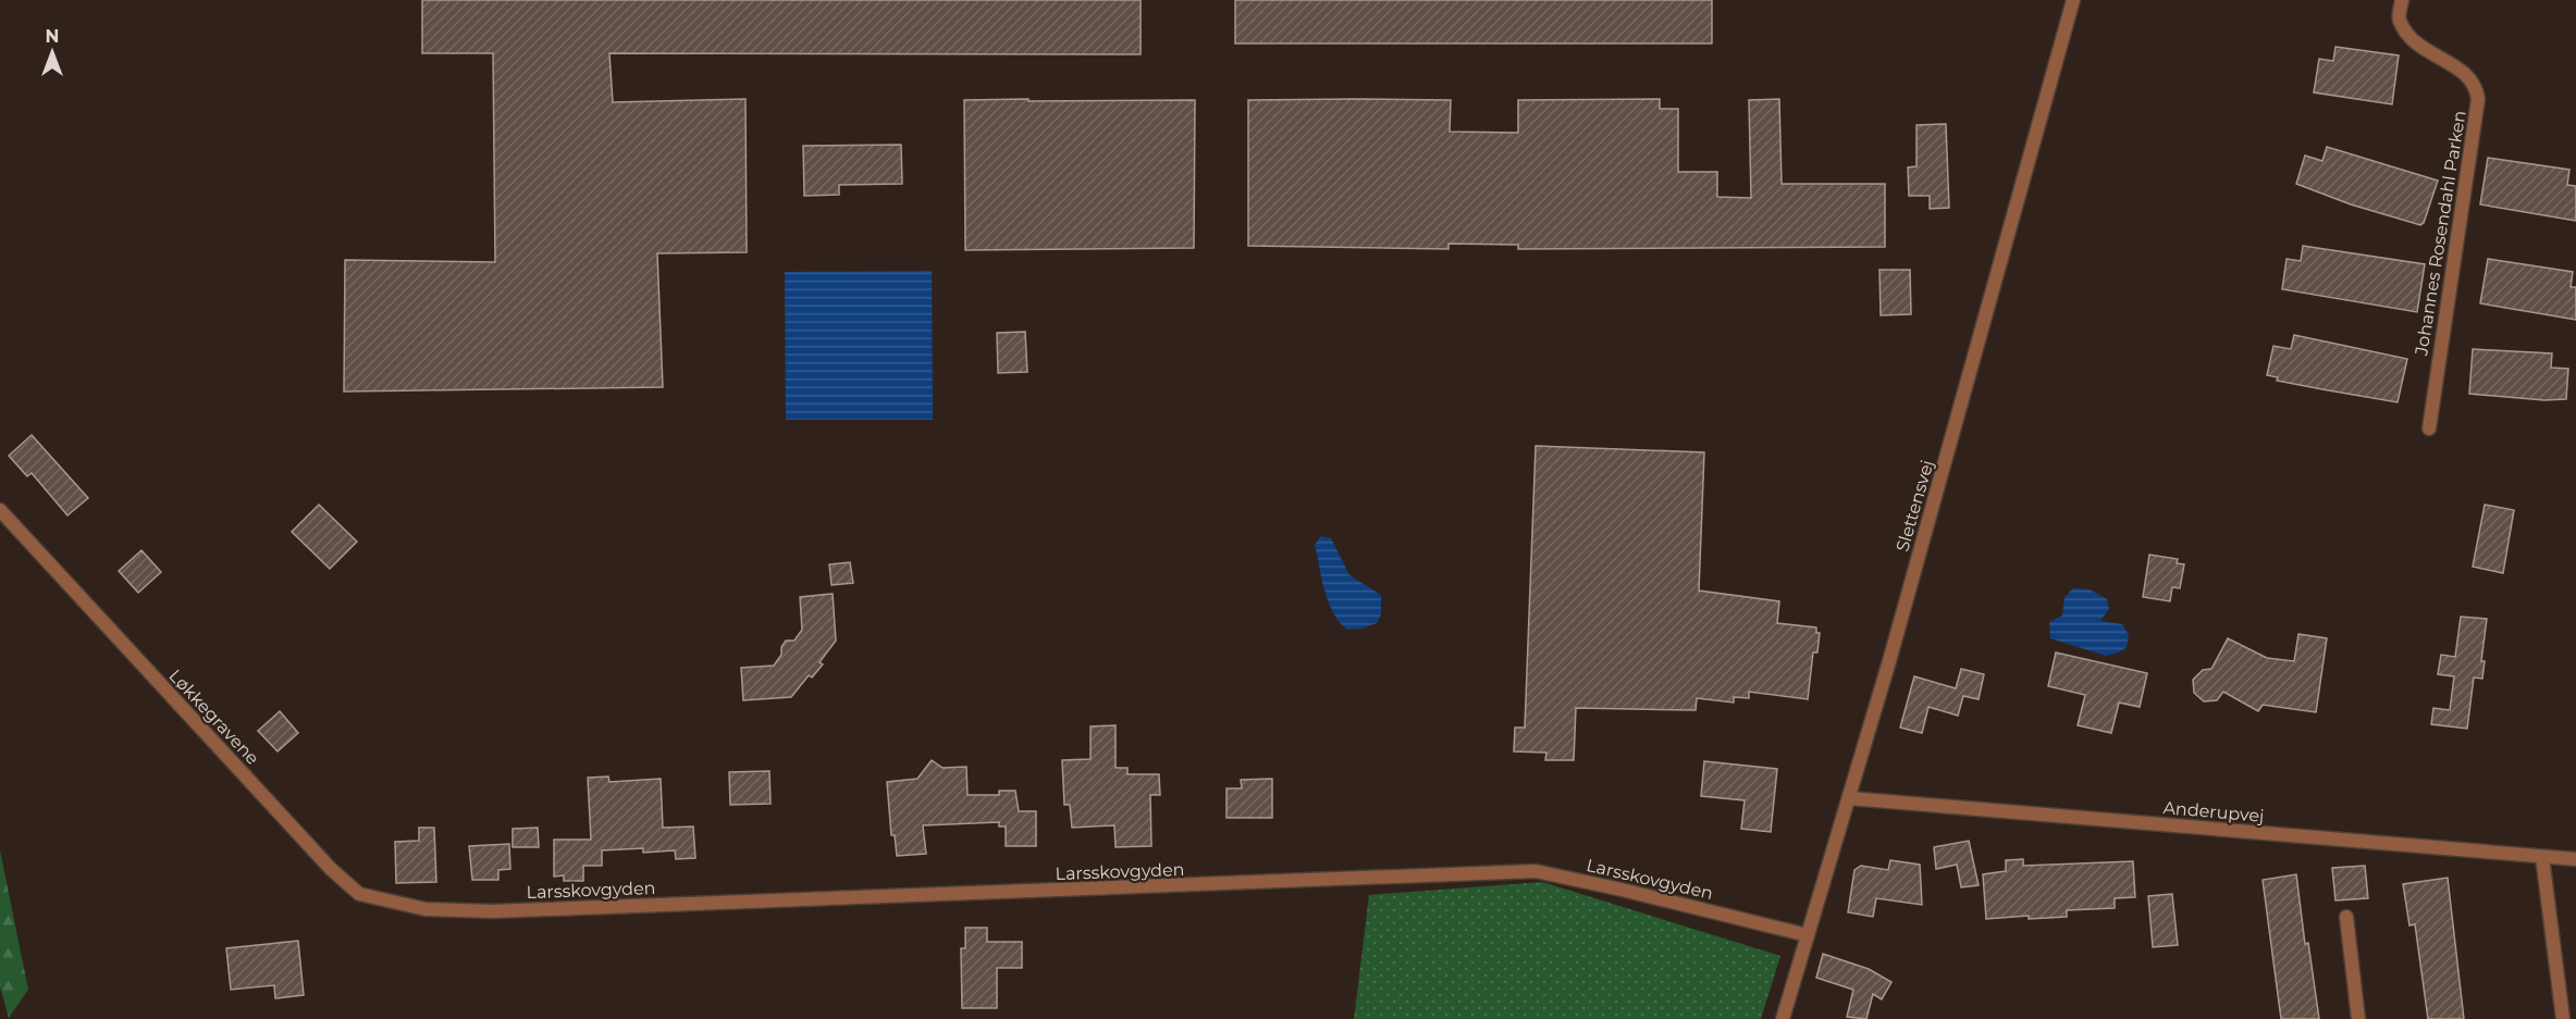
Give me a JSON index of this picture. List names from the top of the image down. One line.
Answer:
{"streets":{"street":["Johannes Rosendahl Parken","Slettensvej","Løkkegravene","Anderupvej","Larsskovgyden"]},"crossings":[["Slettensvej","Anderupvej"],["Slettensvej","Larsskovgyden"],["Løkkegravene","Larsskovgyden"]],"north":"top"}
